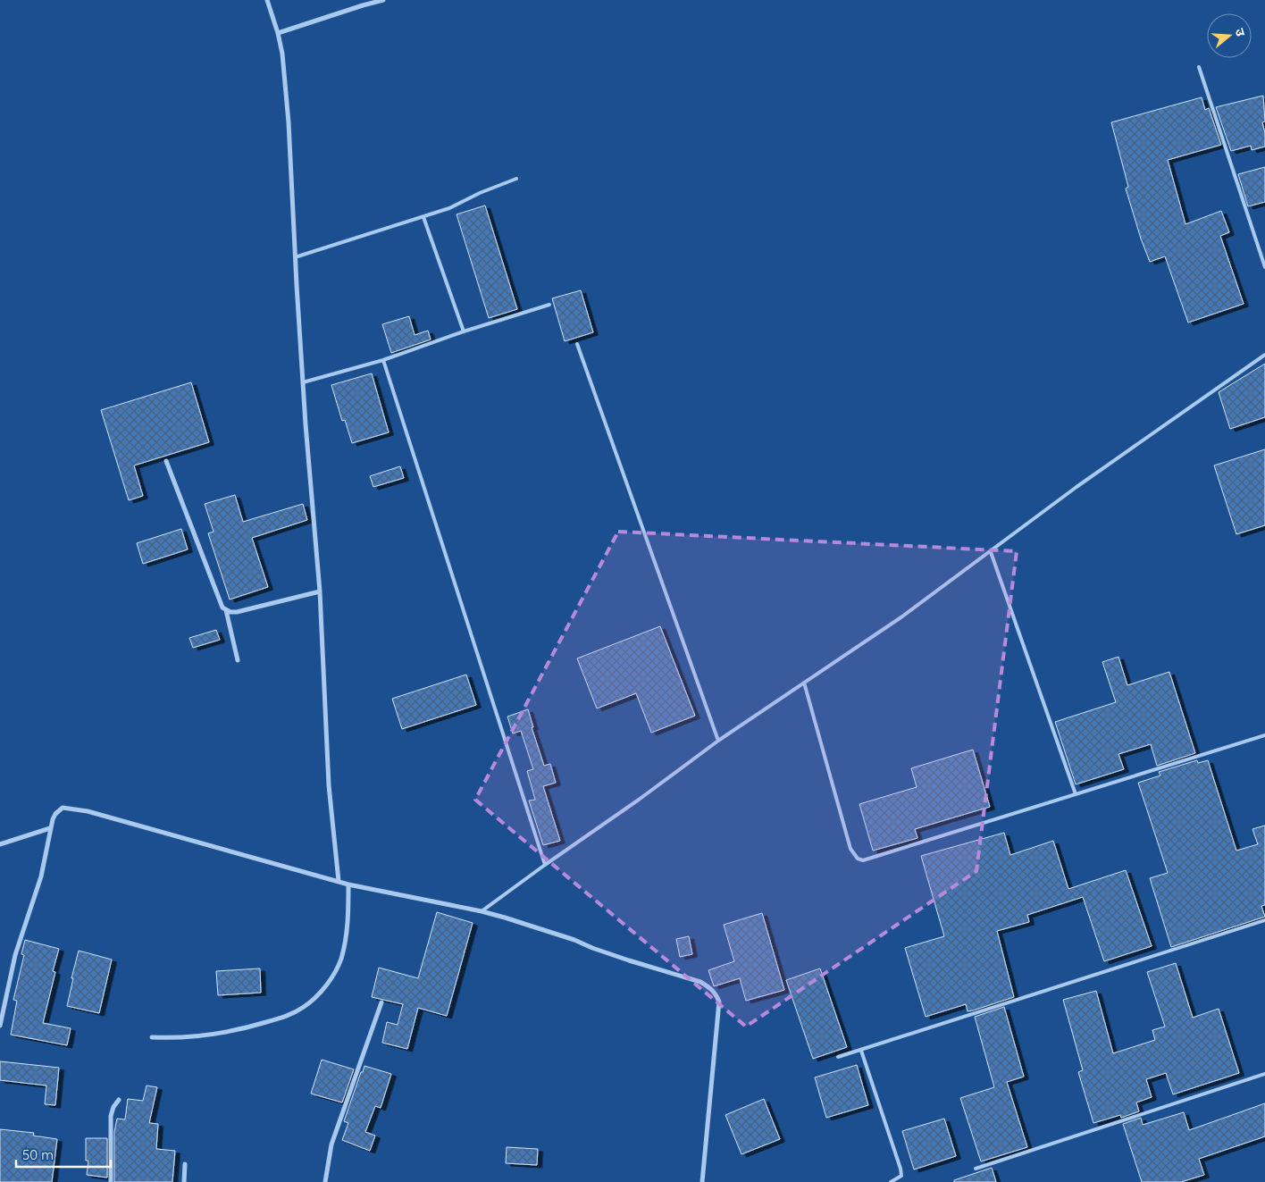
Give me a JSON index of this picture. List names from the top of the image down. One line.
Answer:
{"scale_bar":"50 m","north":"right"}
